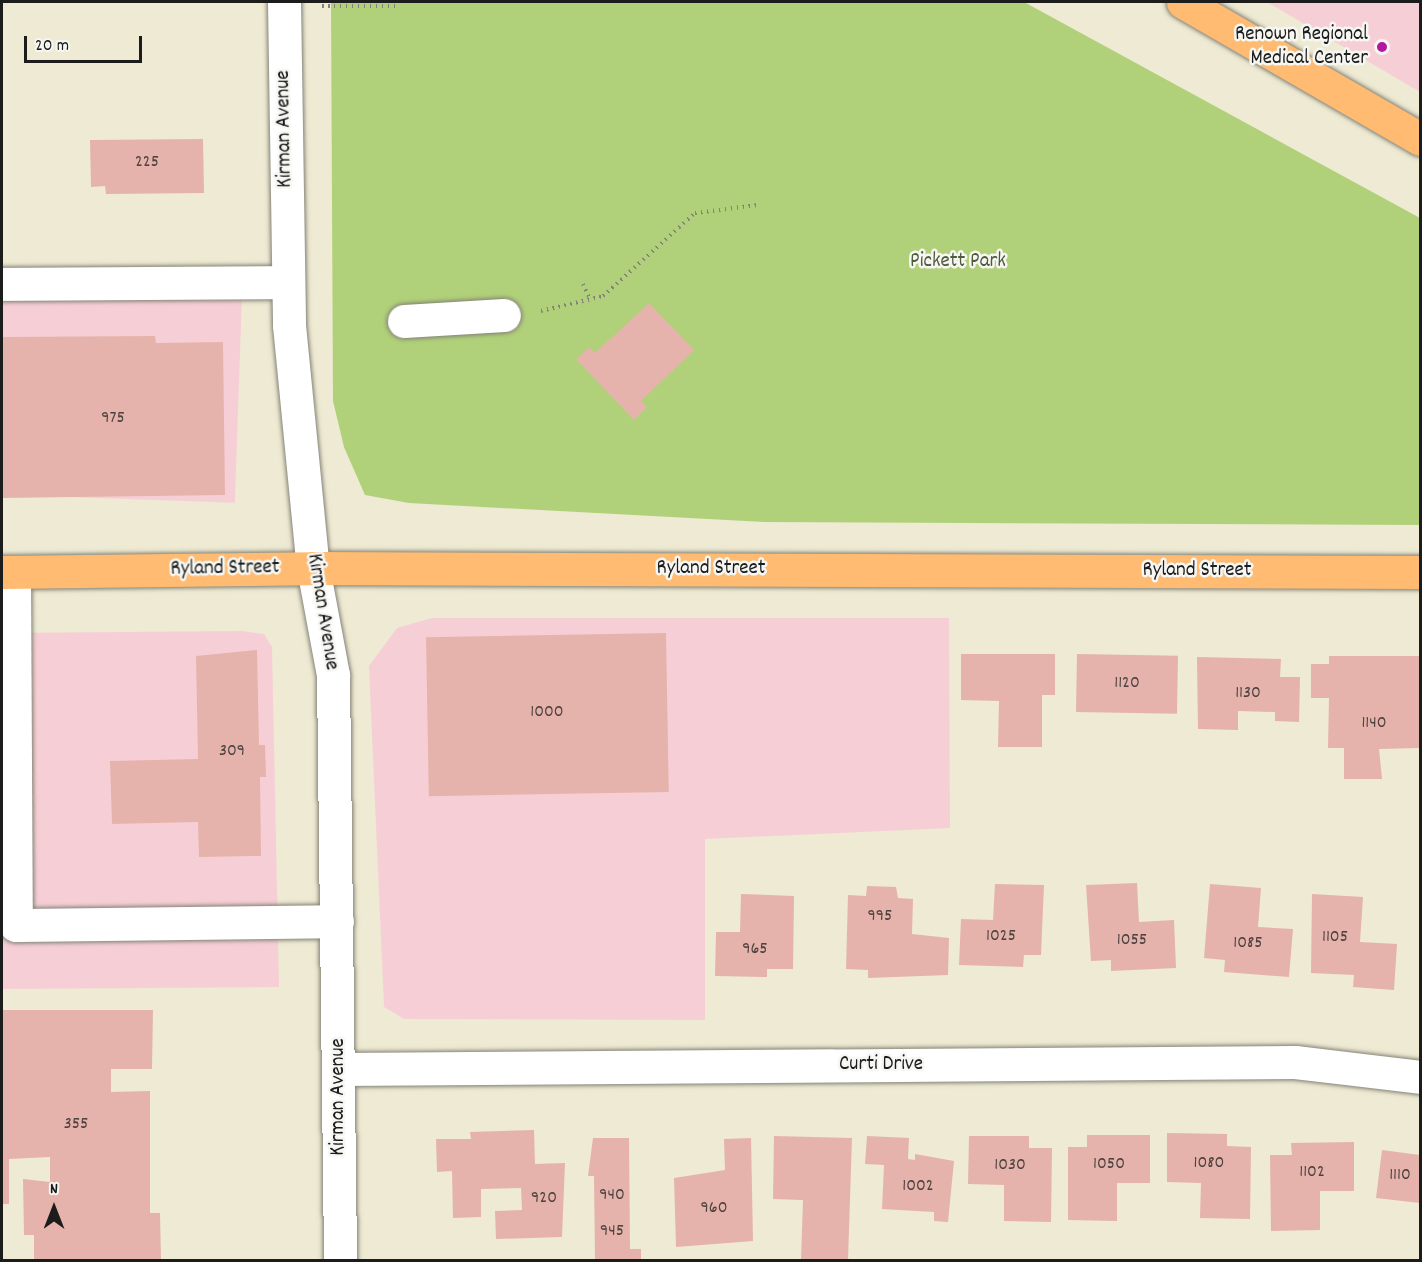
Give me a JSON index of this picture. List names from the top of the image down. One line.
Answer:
{"streets":{"main road":["Ryland Street"],"street":["Kirman Avenue","Curti Drive"]},"crossings":[["Kirman Avenue","Ryland Street"],["Kirman Avenue","Curti Drive"]],"parks":["Pickett Park"],"places":["Renown Regional Medical Center"],"house_numbers":["225","975","1120","1130","1000","1140","309","995","1025","1105","1055","1085","965","355","1080","1050","1030","1102","1110","1002","940","920","960","945"],"scale_bar":"20 m","north":"top"}
